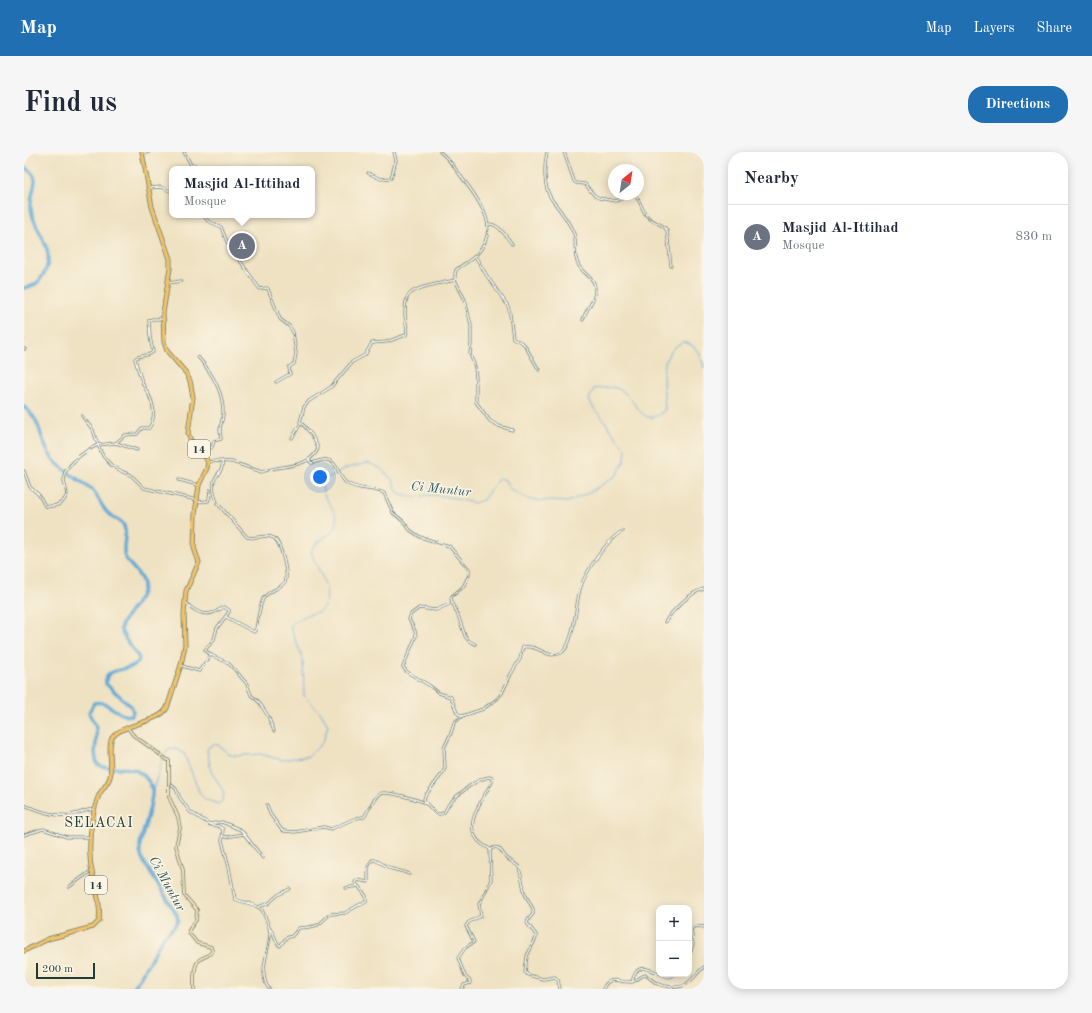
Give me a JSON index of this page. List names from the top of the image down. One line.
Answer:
{"streets":{"highway":["14"]},"districts":["SELACAI"],"water":["Ci Muntur"],"scale_bar":"200 m","north":"top right","page":{"header":"Map","nav":["Map","Layers","Share"],"buttons":"Directions","title":"Find us","heading":"Nearby","popup":["Masjid Al-Ittihad","Mosque"],"list":[{"mark":"A","name":"Masjid Al-Ittihad","note":"Mosque","value":"830 m"}],"pins":"A","map_buttons":["+","−"],"scale":"200 m"}}
